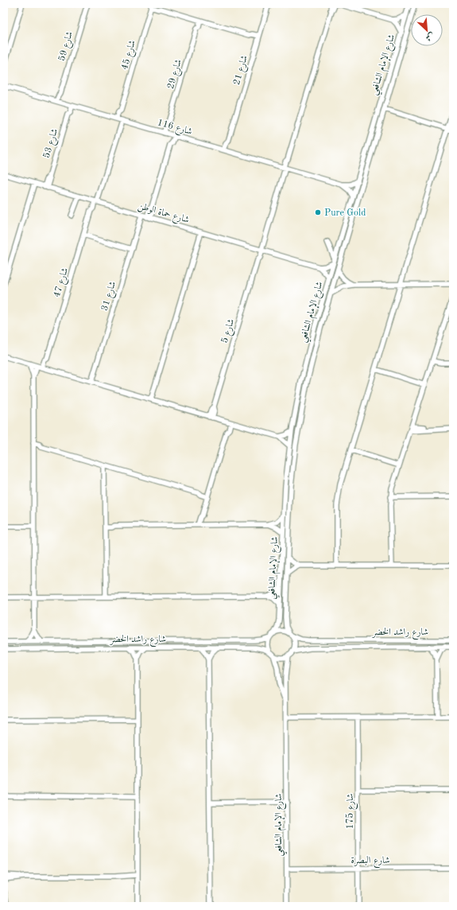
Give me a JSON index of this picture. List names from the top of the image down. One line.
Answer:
{"streets":{"street":["شارع 59","شارع 45","شارع الإمام الشافعي","شارع 21","شارع 29","شارع 116","شارع 53","شارع حماة الوطن","شارع 47","شارع 31","شارع 5","شارع راشد الخضر","شارع 175","شارع البصرة"]},"crossings":[["شارع 59","شارع 116"],["شارع 45","شارع 116"],["شارع 45","شارع حماة الوطن"],["شارع 45","شارع 47"],["شارع الإمام الشافعي","شارع 116"],["شارع الإمام الشافعي","شارع راشد الخضر"],["شارع الإمام الشافعي","شارع البصرة"],["شارع 21","شارع 116"],["شارع 29","شارع 116"],["شارع 116","شارع 53"],["شارع 116","شارع 5"],["شارع 53","شارع حماة الوطن"],["شارع حماة الوطن","شارع 47"],["شارع حماة الوطن","شارع 31"],["شارع حماة الوطن","شارع 5"],["شارع 175","شارع البصرة"]],"places":["Pure Gold"],"north":"bottom right"}
